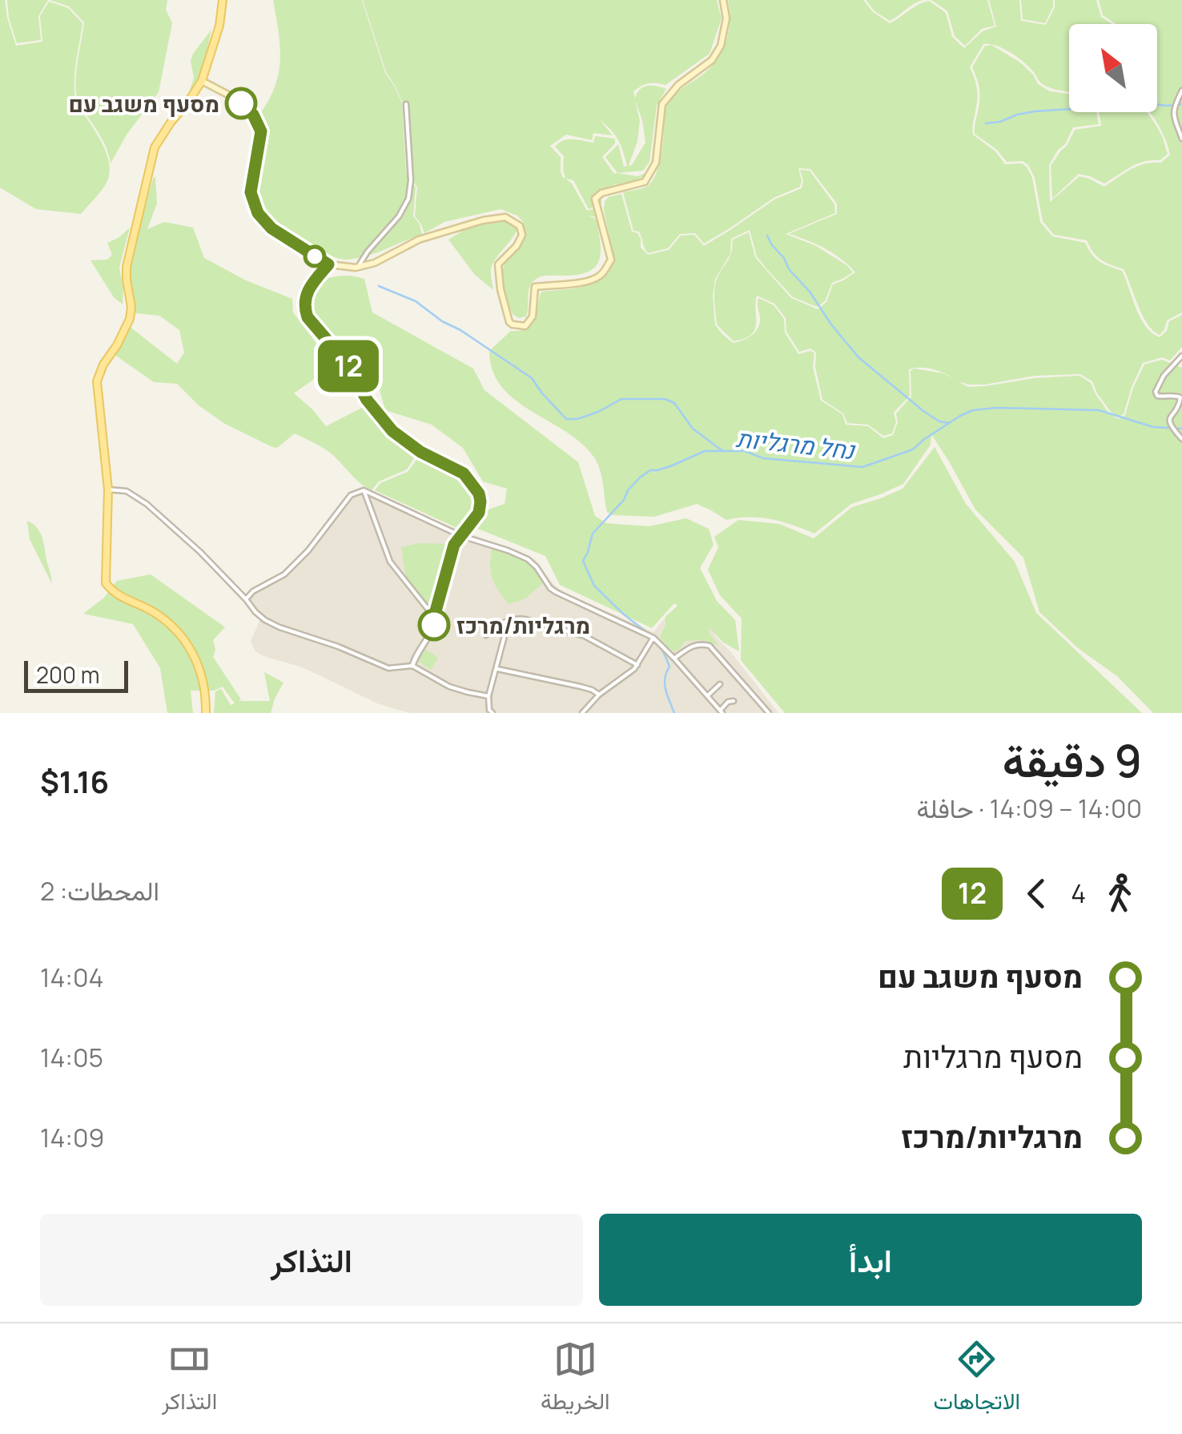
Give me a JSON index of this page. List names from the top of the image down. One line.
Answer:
{"water":["נחל מרגליות"],"places":["מסעף משגב עם","מרגליות/מרכז"],"lines":["bus line 12"],"scale_bar":"200 m","north":"top left","page":{"on_map":"12","scale":"200 m","heading":["9 دقيقة","14:00 – 14:09 · حافلة","$1.16"],"legs":["4","12","المحطات: 2"],"list":[{"name":"מסעף משגב עם","value":"14:04"},{"name":"מסעף מרגליות","value":"14:05"},{"name":"מרגליות/מרכז","value":"14:09"}],"buttons":["ابدأ","التذاكر"],"tabs":["الاتجاهات","الخريطة","التذاكر"]}}
